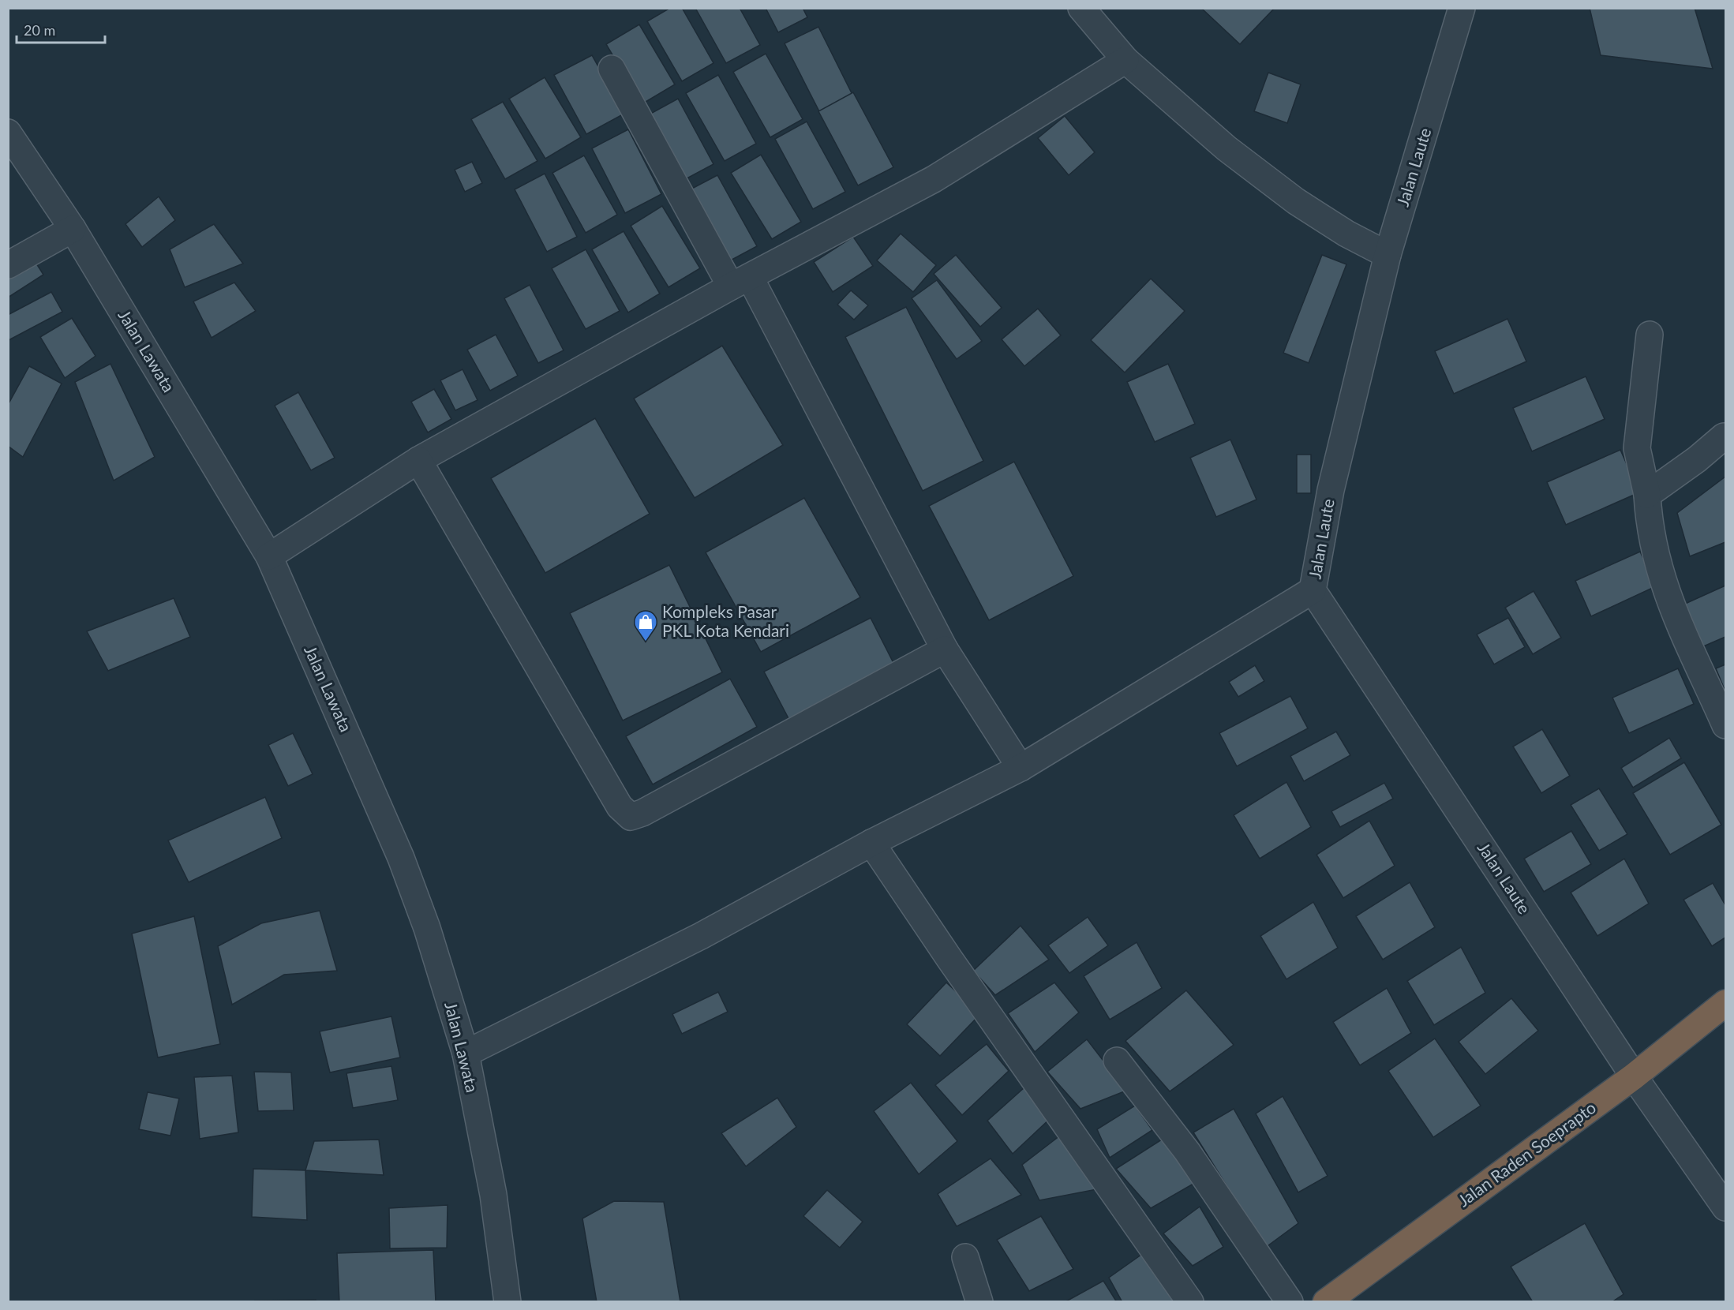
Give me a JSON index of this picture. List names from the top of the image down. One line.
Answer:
{"streets":{"highway":["Jalan Raden Soeprapto"],"street":["Jalan Laute","Jalan Lawata"]},"crossings":[["Jalan Laute","Jalan Raden Soeprapto"]],"places":{"shop":["Kompleks Pasar PKL Kota Kendari"]},"scale_bar":"20 m"}
